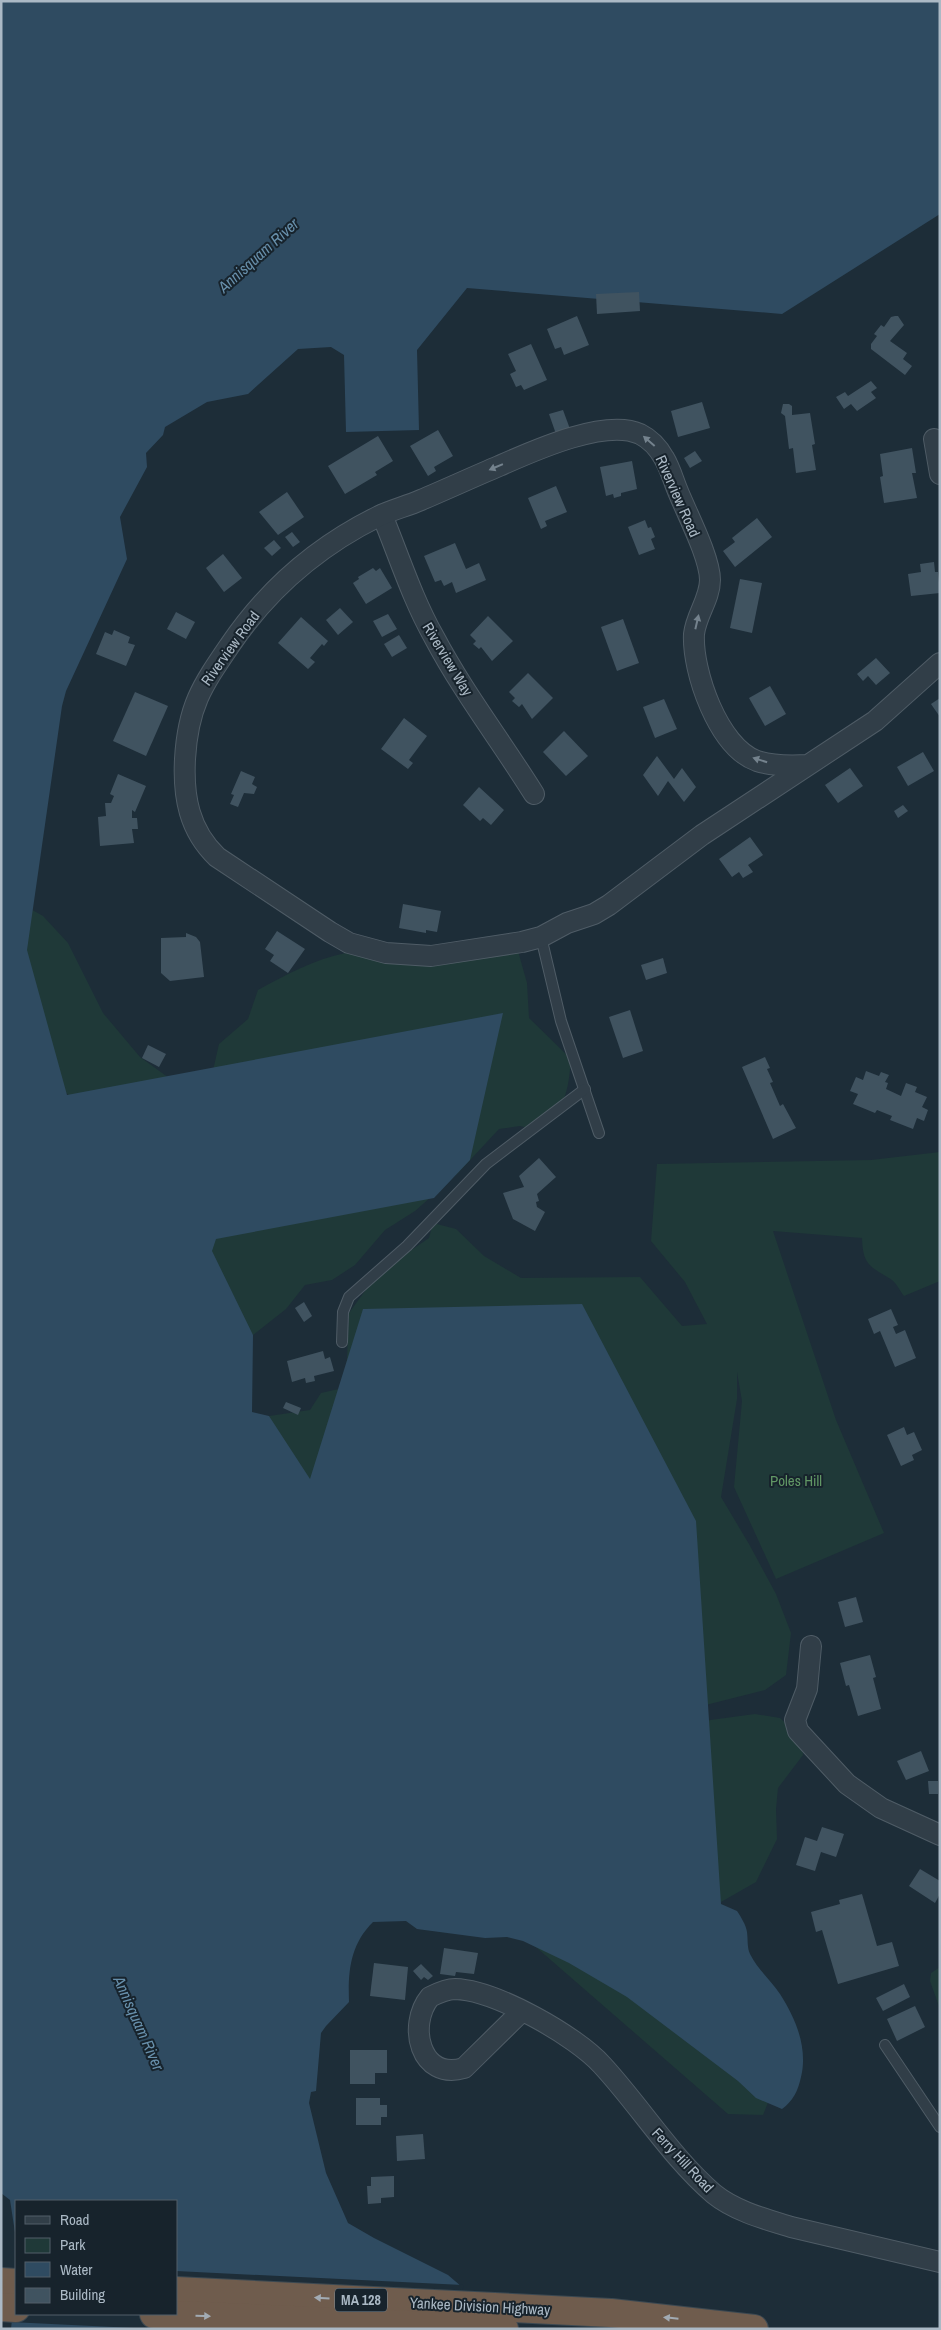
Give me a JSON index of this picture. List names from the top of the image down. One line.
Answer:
{"streets":{"highway":["MA 128","Yankee Division Highway"],"street":["Riverview Road","Riverview Way","Ferry Hill Road"]},"crossings":[["Riverview Road","Riverview Way"]],"water":["Annisquam River"],"parks":["Poles Hill"],"legend":["Road","Park","Water","Building"]}
